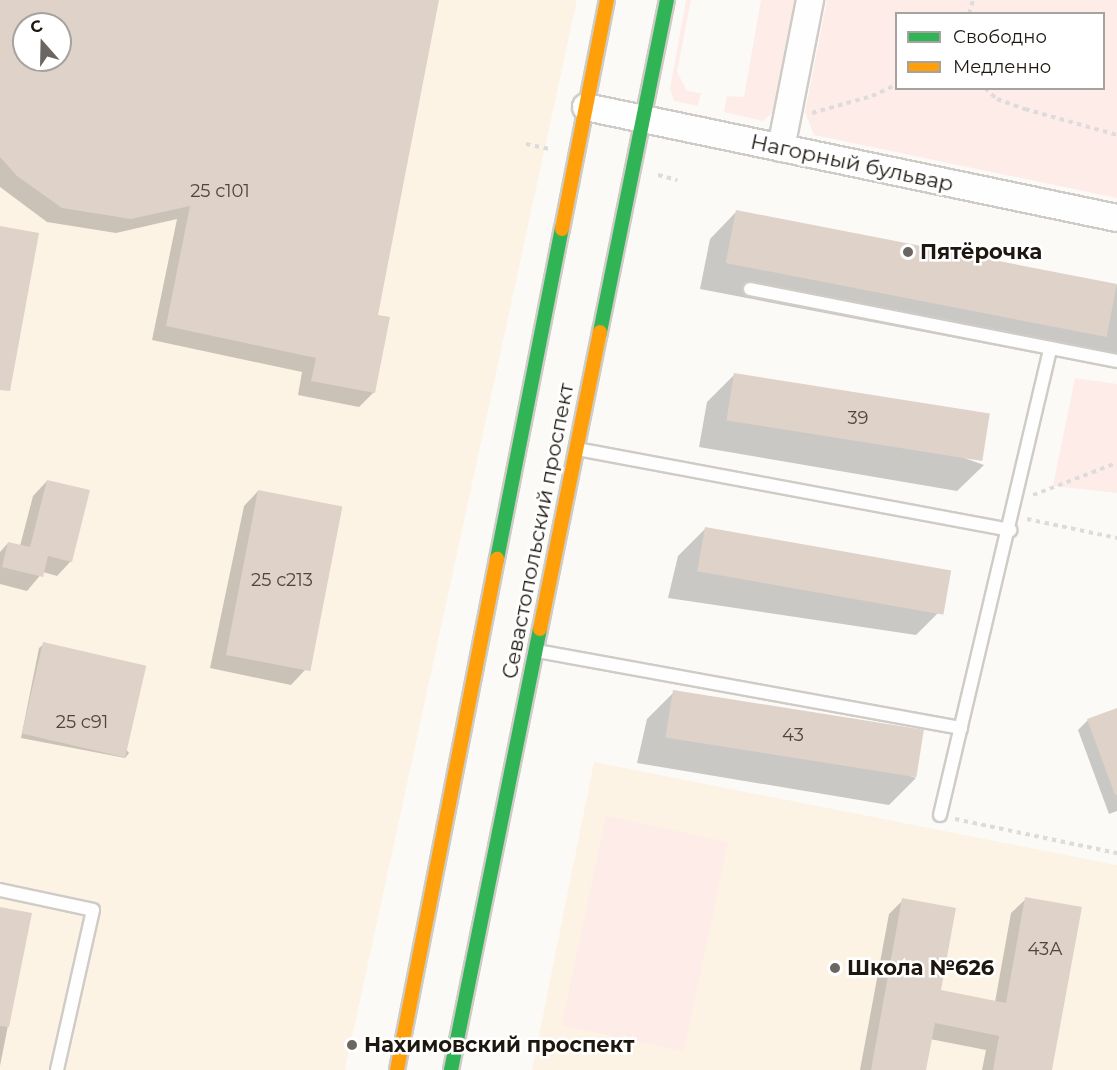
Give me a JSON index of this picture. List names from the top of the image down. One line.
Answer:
{"streets":{"main road":["Севастопольский проспект"],"street":["Нагорный бульвар"]},"crossings":[["Нагорный бульвар","Севастопольский проспект"]],"places":["Пятёрочка","Школа №626","Нахимовский проспект"],"house_numbers":["25 с101","39","25 с213","25 с91","43","43А"],"legend":["Свободно","Медленно"],"north":"top"}
